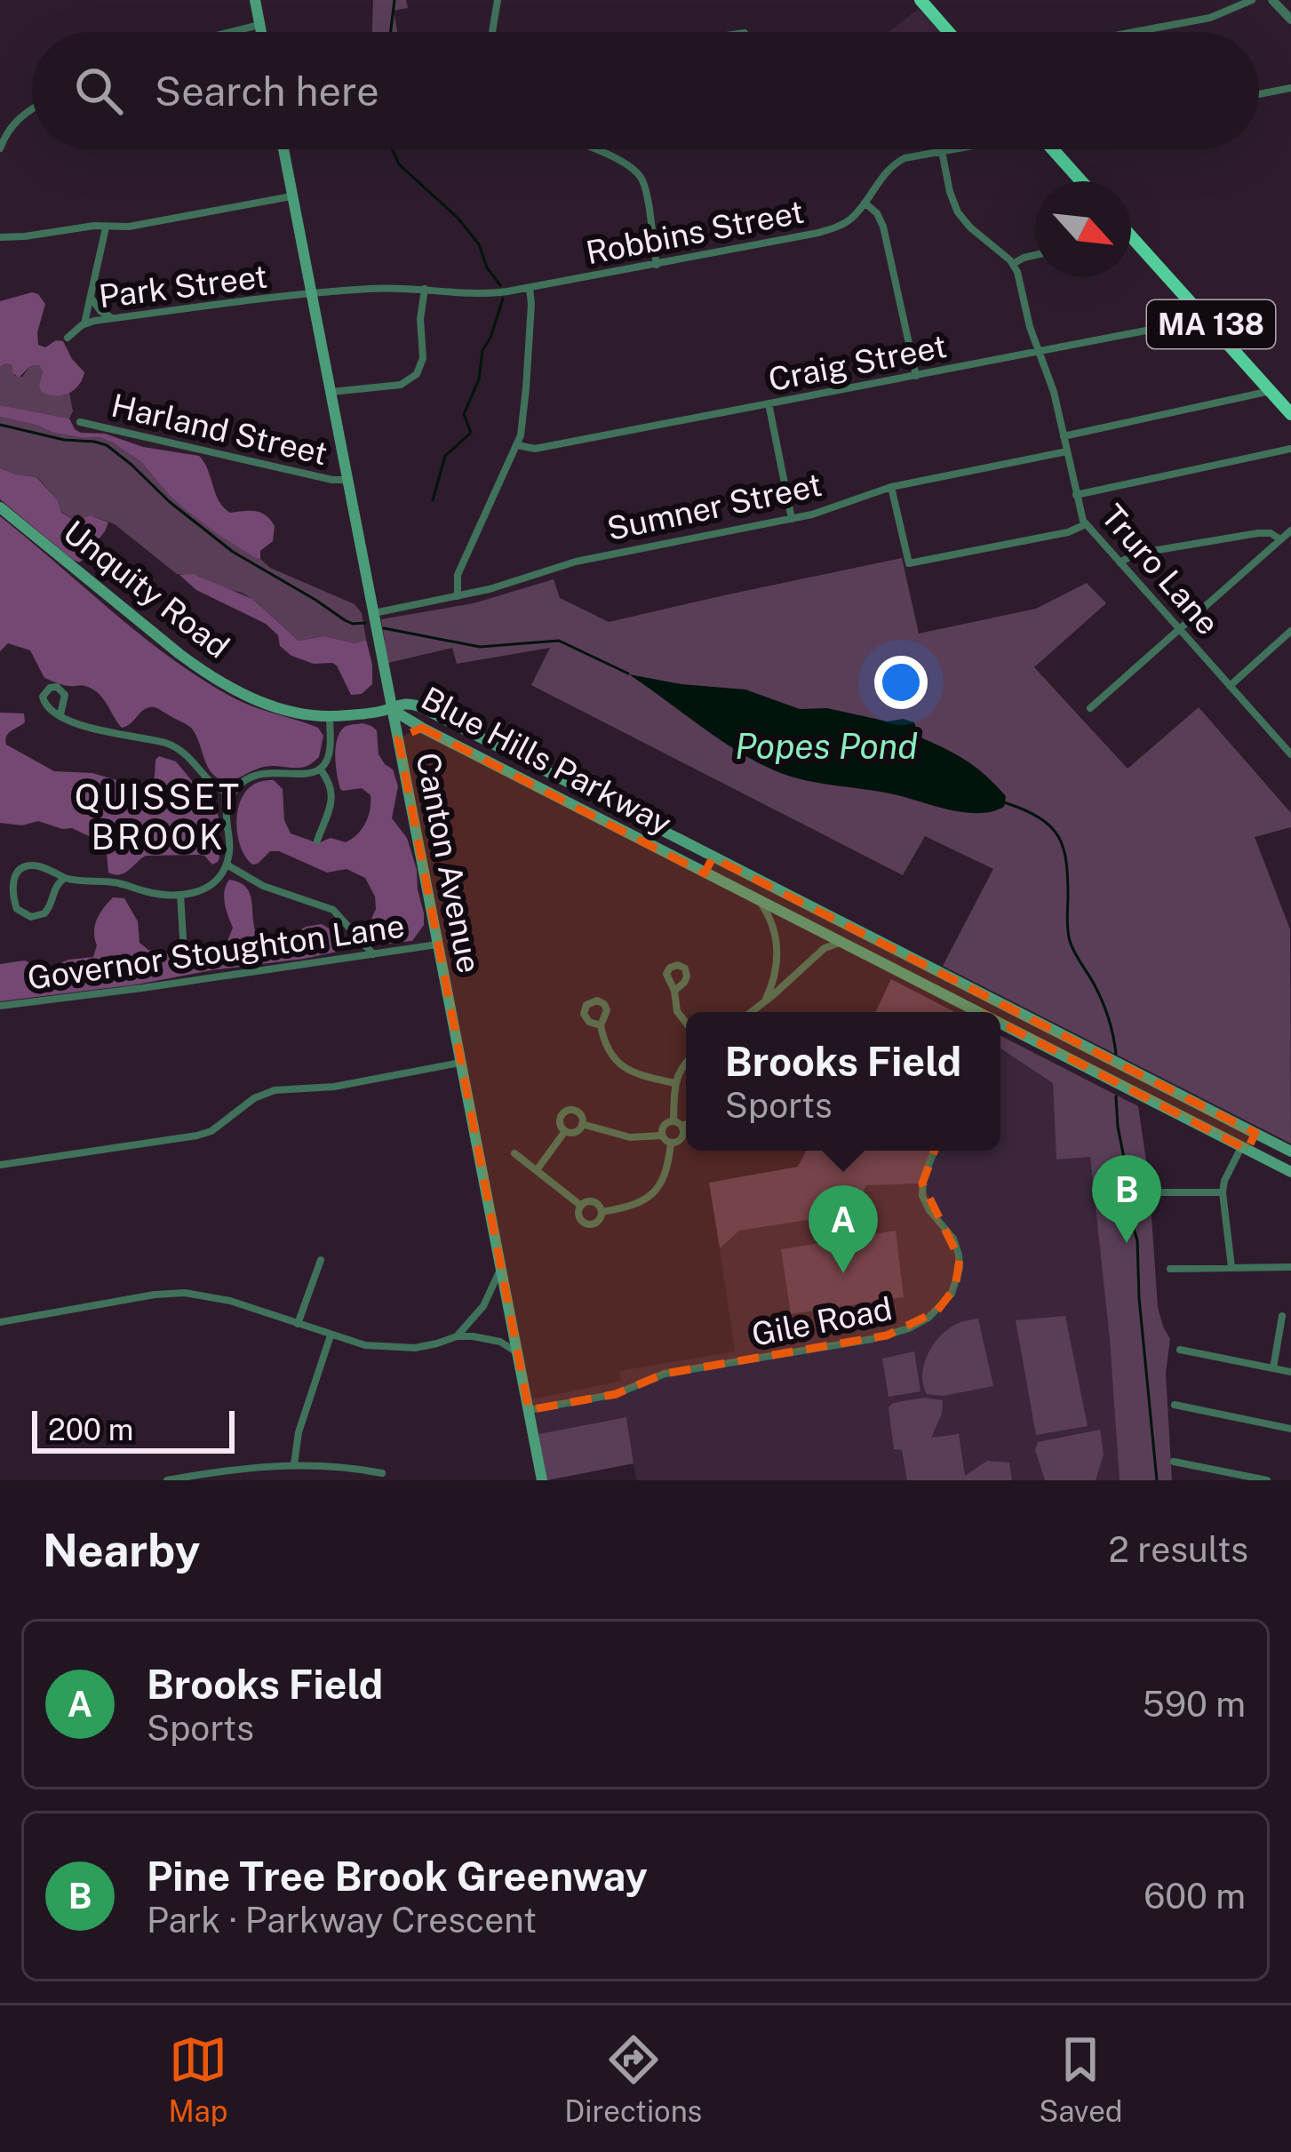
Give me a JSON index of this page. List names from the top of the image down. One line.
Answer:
{"streets":{"highway":["MA 138"],"main road":["Unquity Road","Blue Hills Parkway","Canton Avenue"],"street":["Robbins Street","Park Street","Craig Street","Harland Street","Sumner Street","Truro Lane","Governor Stoughton Lane","Gile Road"]},"crossings":[["Robbins Street","Park Street"],["Robbins Street","Canton Avenue"],["Park Street","Canton Avenue"],["MA 138","Craig Street"],["Craig Street","Truro Lane"],["Harland Street","Canton Avenue"],["Sumner Street","Truro Lane"],["Sumner Street","Canton Avenue"],["Unquity Road","Blue Hills Parkway"],["Unquity Road","Canton Avenue"],["Blue Hills Parkway","Canton Avenue"],["Canton Avenue","Governor Stoughton Lane"],["Canton Avenue","Gile Road"]],"districts":["QUISSET BROOK"],"water":["Popes Pond"],"scale_bar":"200 m","north":"bottom right","page":{"search":"Search here","popup":["Brooks Field","Sports"],"pins":["B","A"],"scale":"200 m","heading":["Nearby","2 results"],"list":[{"mark":"A","name":"Brooks Field","note":"Sports","value":"590 m"},{"mark":"B","name":"Pine Tree Brook Greenway","note":"Park · Parkway Crescent","value":"600 m"}],"nav":["Map","Directions","Saved"]}}
